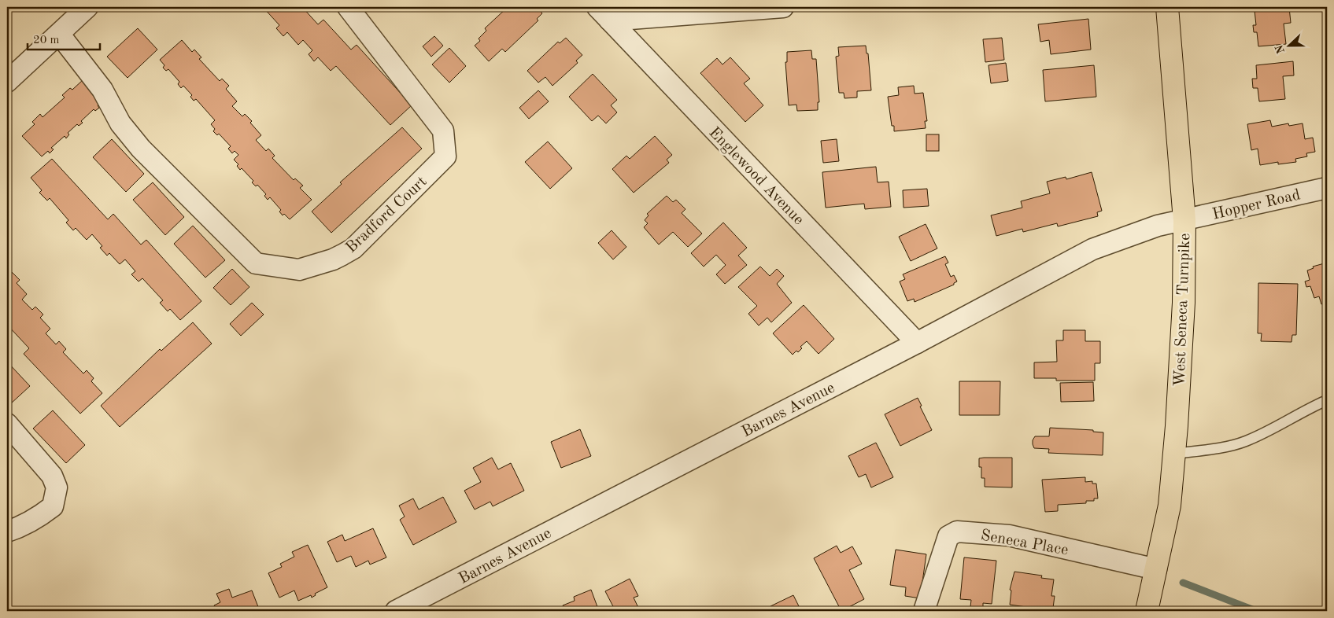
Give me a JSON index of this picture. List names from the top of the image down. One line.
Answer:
{"streets":{"main road":["West Seneca Turnpike"],"street":["Englewood Avenue","Hopper Road","Bradford Court","Barnes Avenue","Seneca Place"]},"crossings":[["Englewood Avenue","Barnes Avenue"],["Hopper Road","West Seneca Turnpike"],["Hopper Road","Barnes Avenue"],["West Seneca Turnpike","Barnes Avenue"],["West Seneca Turnpike","Seneca Place"]],"scale_bar":"20 m","north":"left"}
